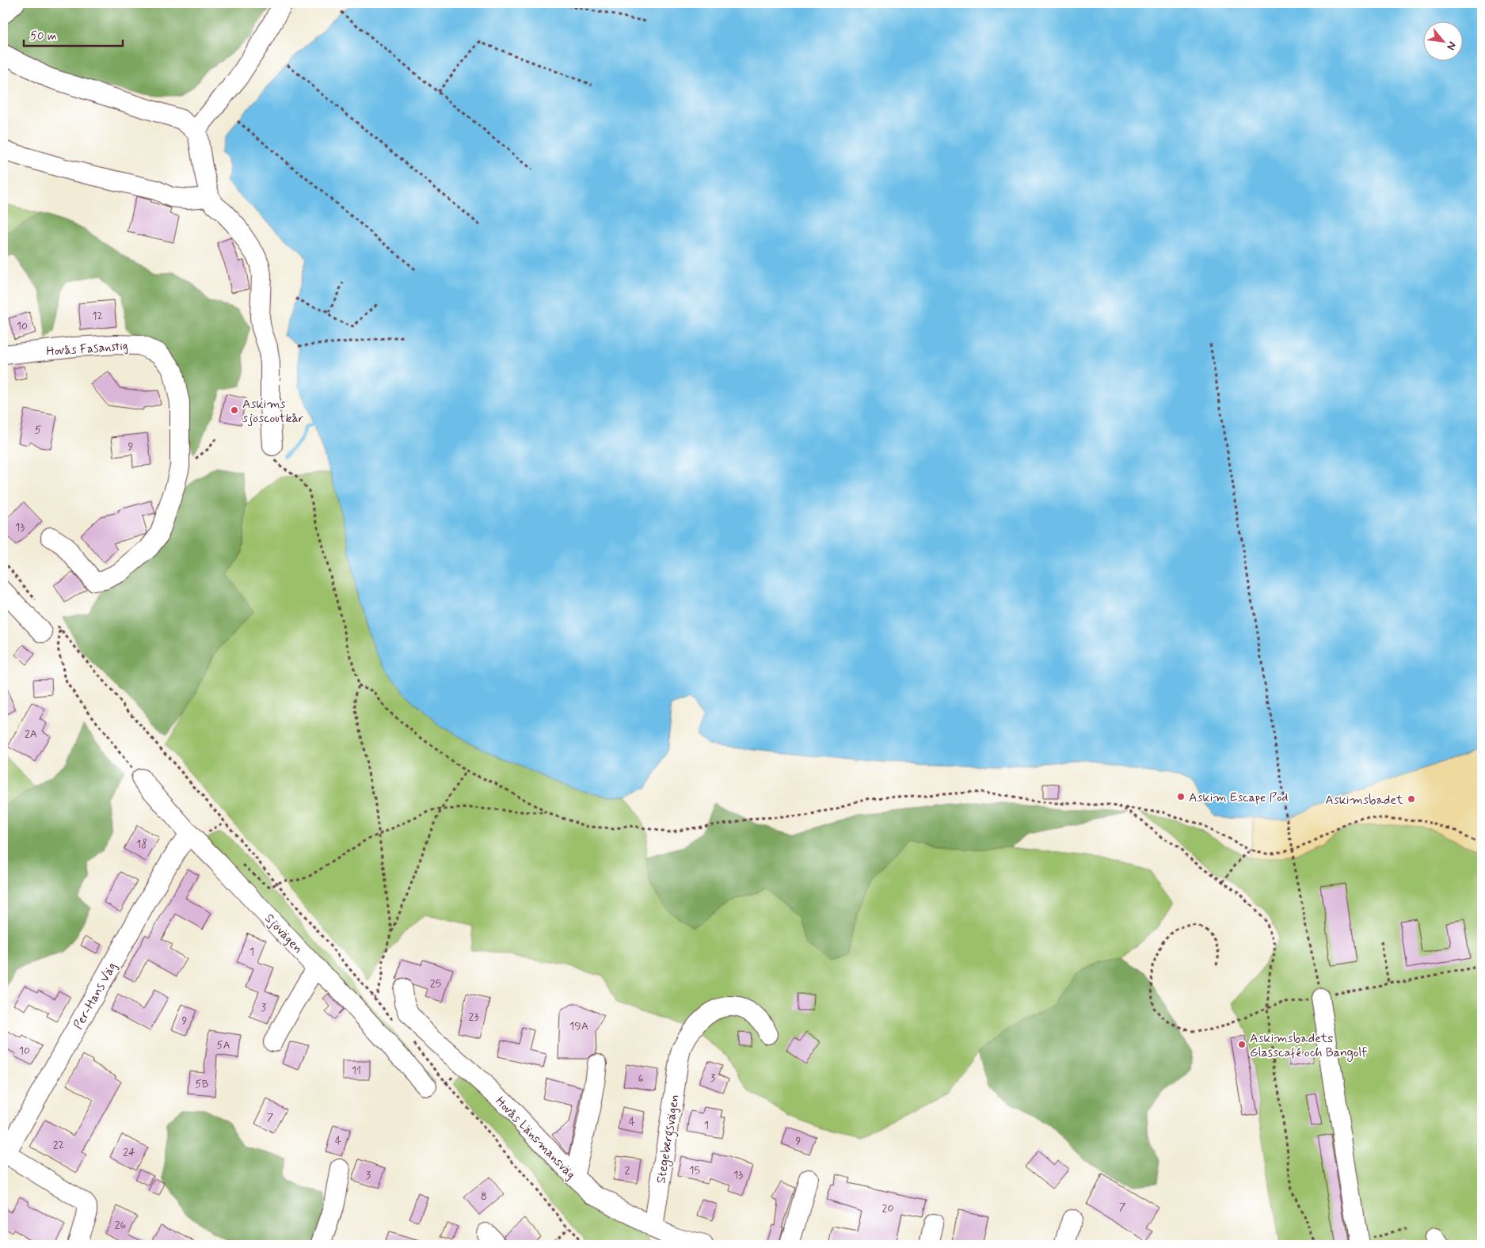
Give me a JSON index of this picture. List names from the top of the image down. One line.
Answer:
{"streets":{"street":["Hovås Fasanstig","Sjövägen","Per-Hans Väg","Hovås Länsmansväg","Stegebergsvägen"]},"crossings":[["Sjövägen","Per-Hans Väg"],["Hovås Länsmansväg","Stegebergsvägen"]],"places":["Askims sjöscoutkår","Askim Escape Pod","Askimsbadet","Askimsbadets Glasscafé och Bangolf"],"house_numbers":["12","10","5","9","13","2A","18","1","25","3","23","9","19A","5A","10","11","3","6","5B","7","4","1","4","9","22","24","2","15","3","13","8","7","20","26"],"scale_bar":"50 m","north":"bottom right"}
